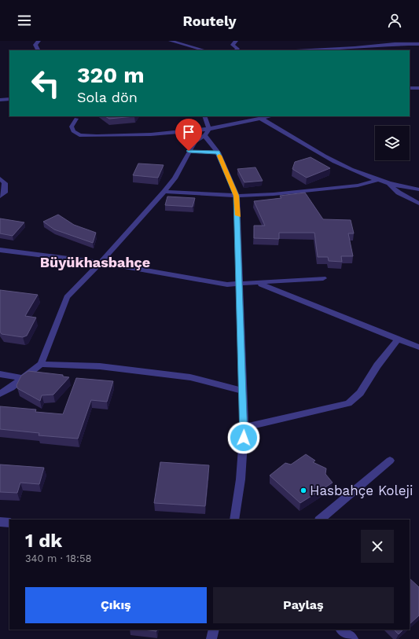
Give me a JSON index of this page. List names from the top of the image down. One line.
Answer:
{"districts":["Büyükhasbahçe"],"places":["Hasbahçe Koleji"],"page":{"header":"Routely","turn":["320 m","Sola dön"],"heading":["1 dk","340 m · 18:58"],"buttons":["Çıkış","Paylaş"]}}
